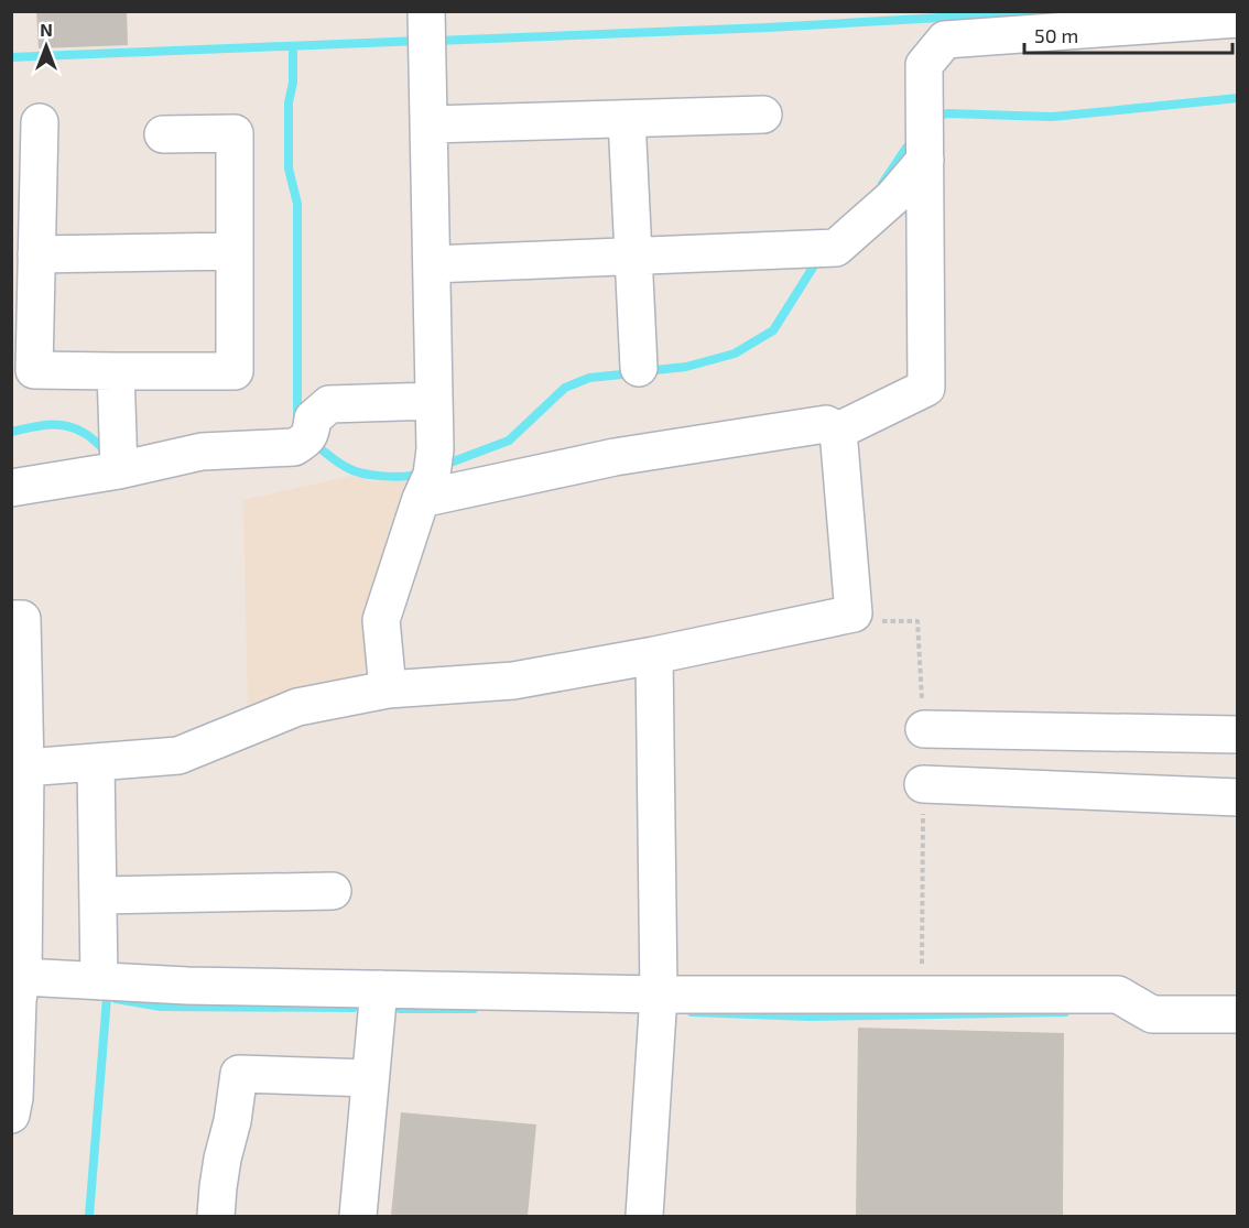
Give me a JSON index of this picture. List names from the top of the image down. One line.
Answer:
{"scale_bar":"50 m","north":"top"}
